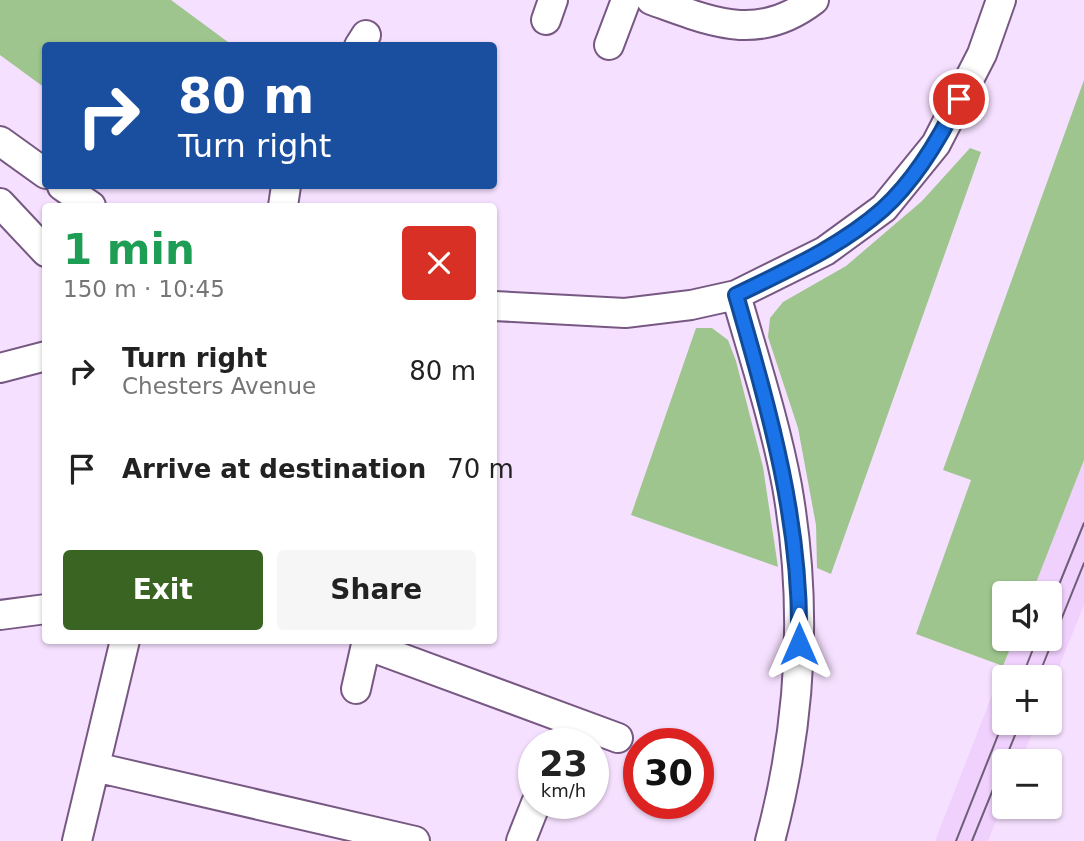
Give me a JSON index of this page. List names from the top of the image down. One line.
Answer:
{"page":{"turn":["80 m","Turn right"],"heading":["1 min","150 m · 10:45"],"list":[{"name":"Turn right","note":"Chesters Avenue","value":"80 m"},{"name":"Arrive at destination","value":"70 m"}],"buttons":["Exit","Share"],"map_buttons":["+","−"],"speed":"23 km/h","limit":"30"}}
